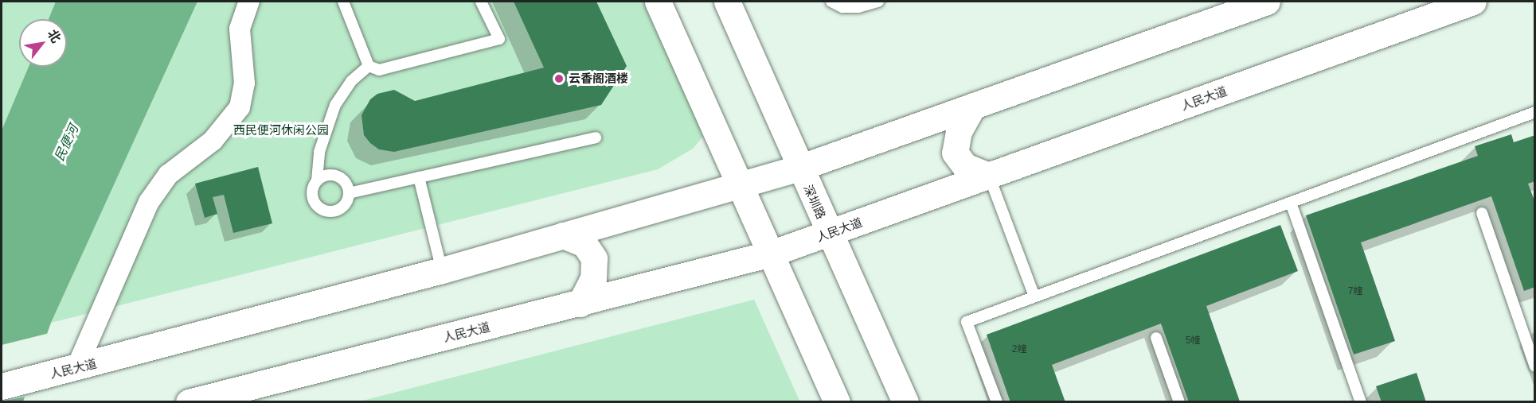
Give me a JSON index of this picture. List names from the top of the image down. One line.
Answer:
{"streets":{"main road":["人民大道","深圳路"]},"crossings":[["人民大道","深圳路"]],"water":["民便河"],"parks":["西民便河休闲公园"],"places":["云香阁酒楼"],"house_numbers":["7幢","5幢","2幢"],"north":"top right"}
